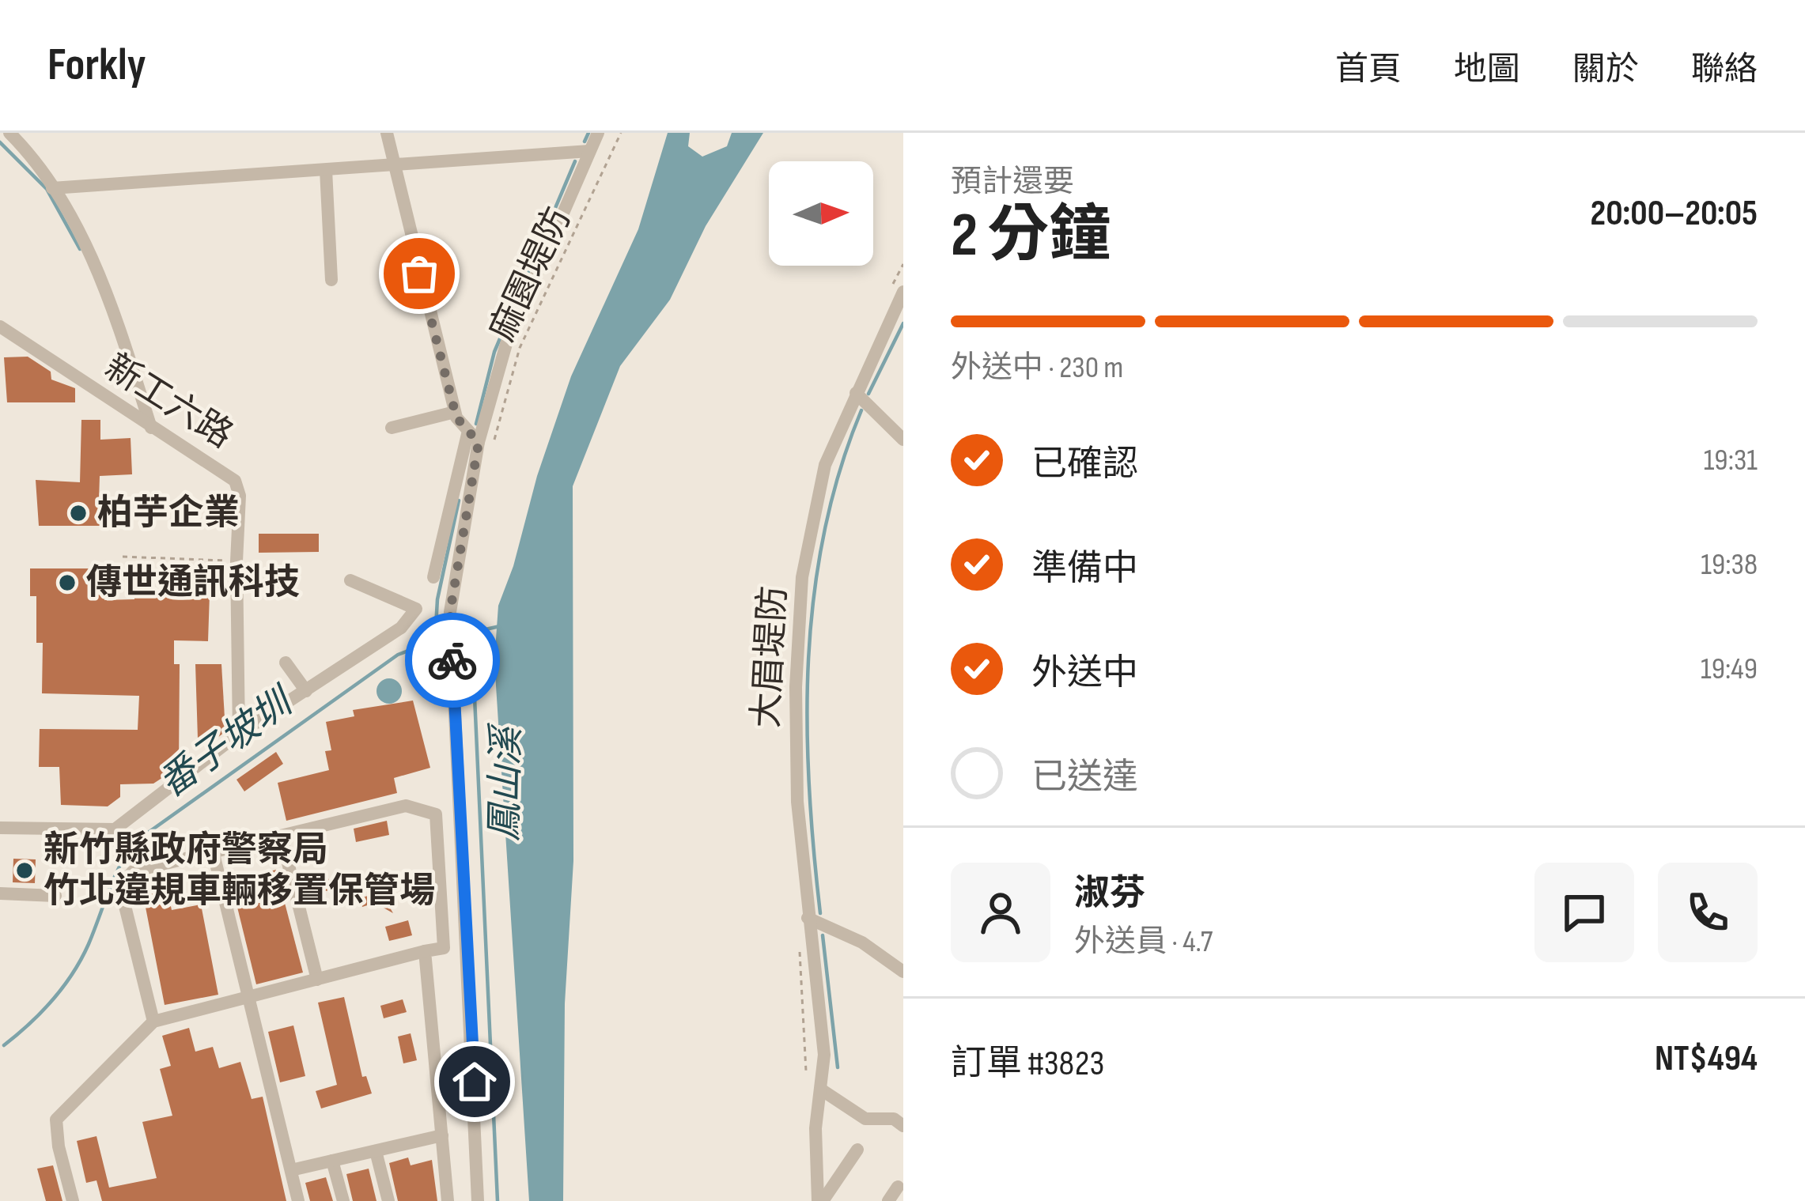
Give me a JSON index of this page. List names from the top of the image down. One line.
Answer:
{"streets":{"street":["新工六路"],"path":["麻園堤防"]},"water":["番子坡圳","鳳山溪"],"places":["柏芋企業","傳世通訊科技","新竹縣政府警察局 竹北違規車輛移置保管場"],"north":"right","page":{"header":"Forkly","nav":["首頁","地圖","關於","聯絡"],"heading":["2 分鐘","預計還要","20:00–20:05"],"panel":["淑芬","外送員 · 4.7","訂單 #3823","NT$494"],"bar":"外送中 · 230 m","list":[["已確認","19:31"],["準備中","19:38"],["外送中","19:49"],"已送達"]}}
